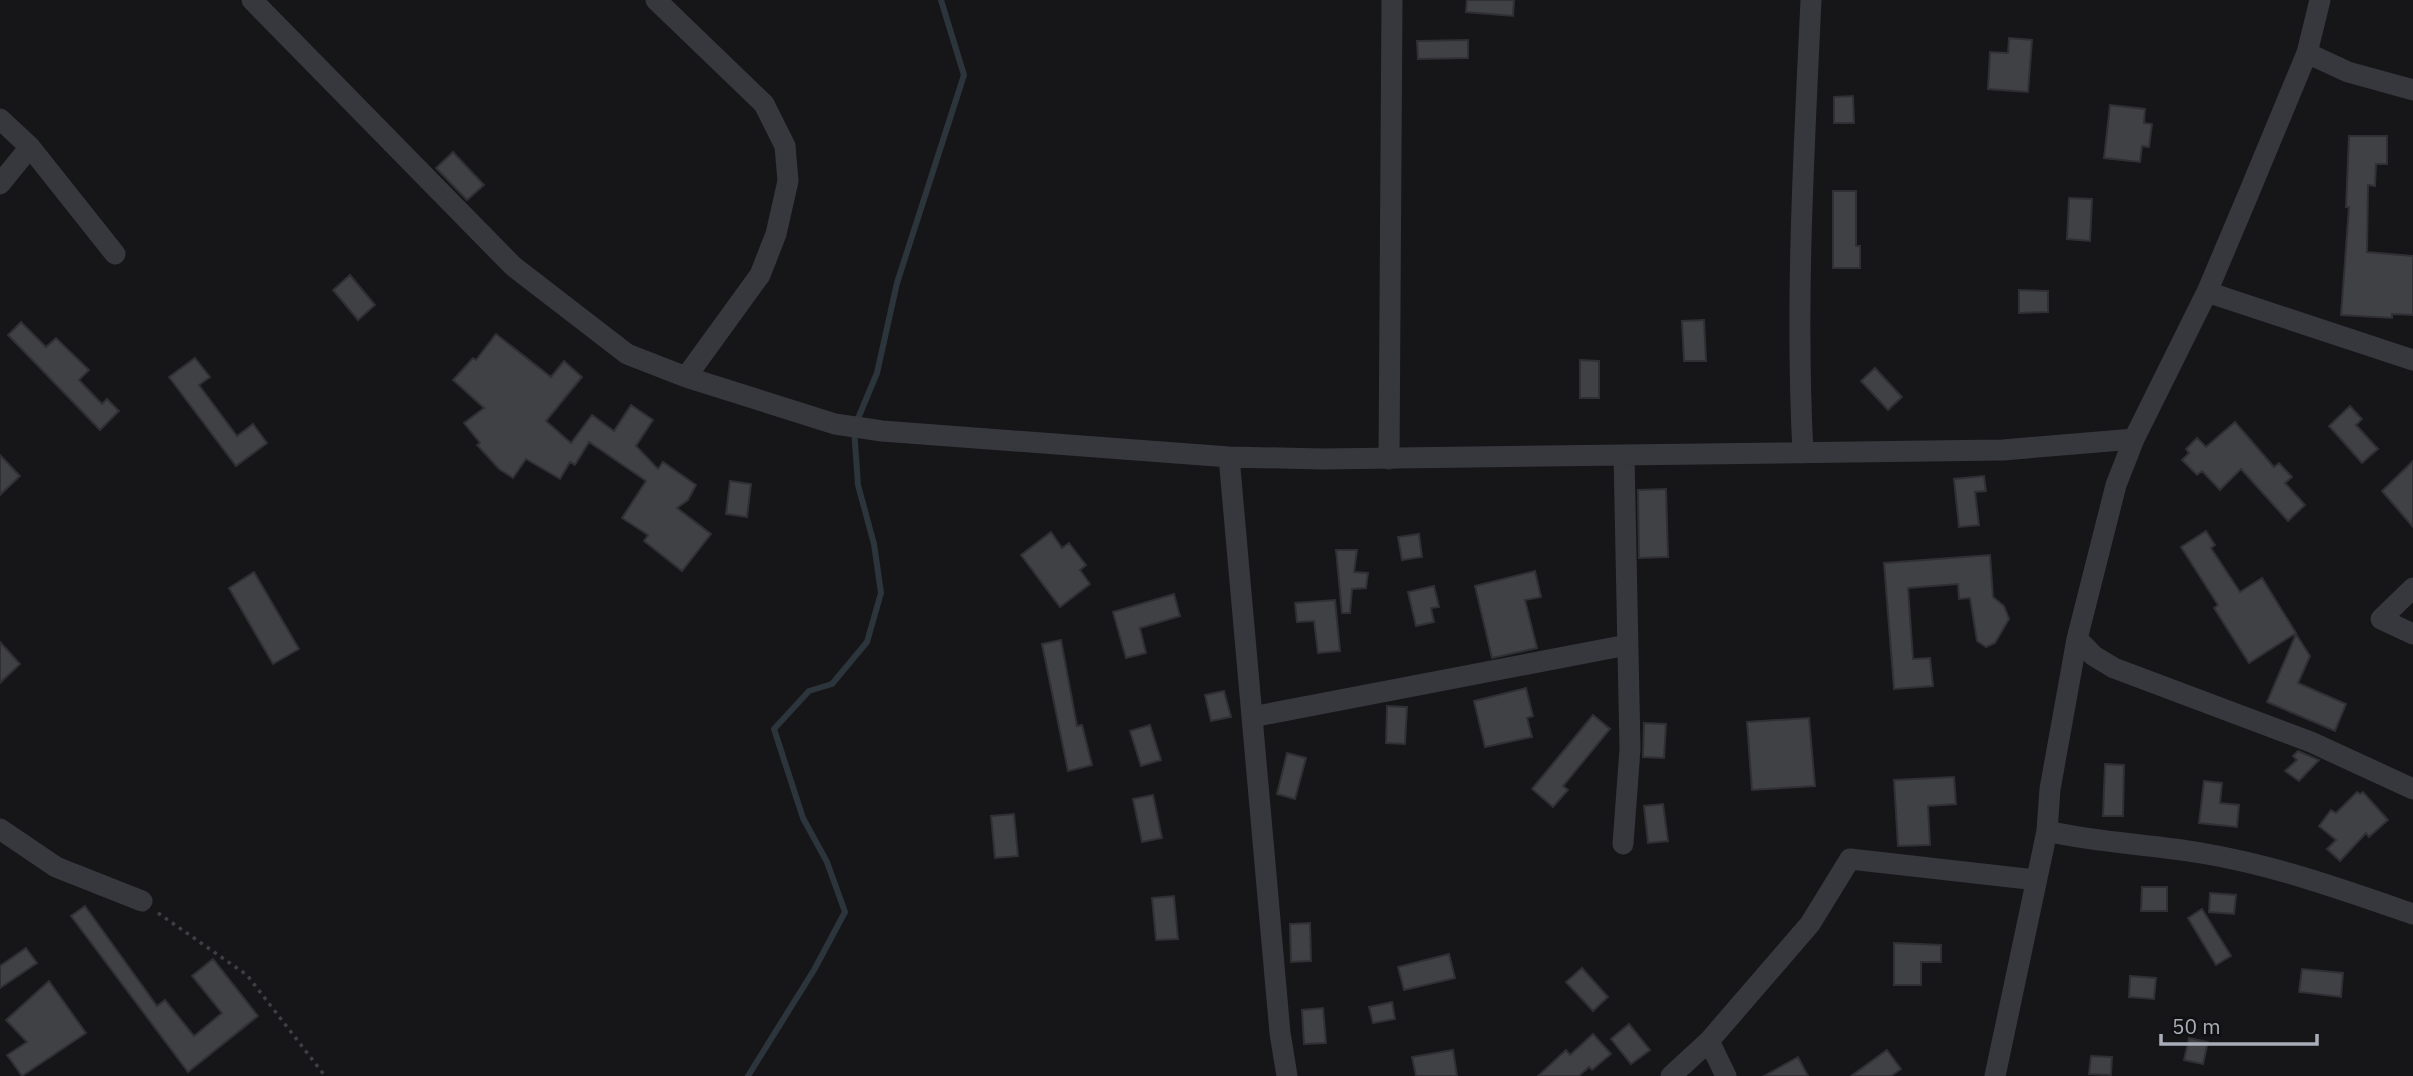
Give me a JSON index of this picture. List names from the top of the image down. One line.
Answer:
{"scale_bar":"50 m"}
